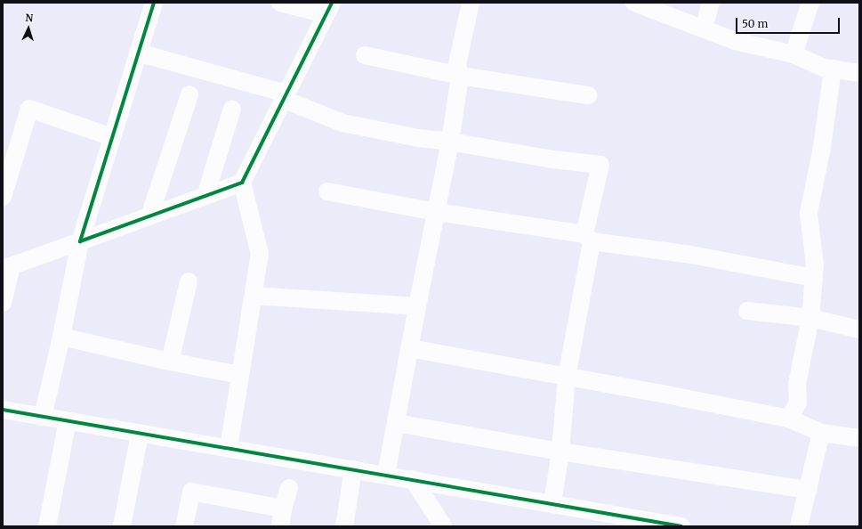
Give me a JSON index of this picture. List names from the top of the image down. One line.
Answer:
{"scale_bar":"50 m","north":"top"}
